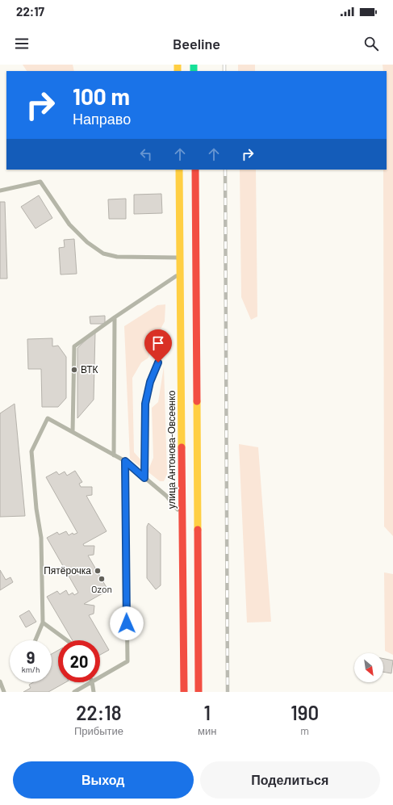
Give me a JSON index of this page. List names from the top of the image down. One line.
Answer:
{"streets":{"highway":["улица Антонова-Овсеенко"]},"places":["ВТК","Пятёрочка","Ozon"],"north":"bottom right","page":{"status":"22:17","header":"Beeline","turn":["100 m","Направо"],"speed":"9 km/h","limit":"20","eta":["22:18","Прибытие","1","мин","190","m"],"buttons":["Выход","Поделиться"]}}
